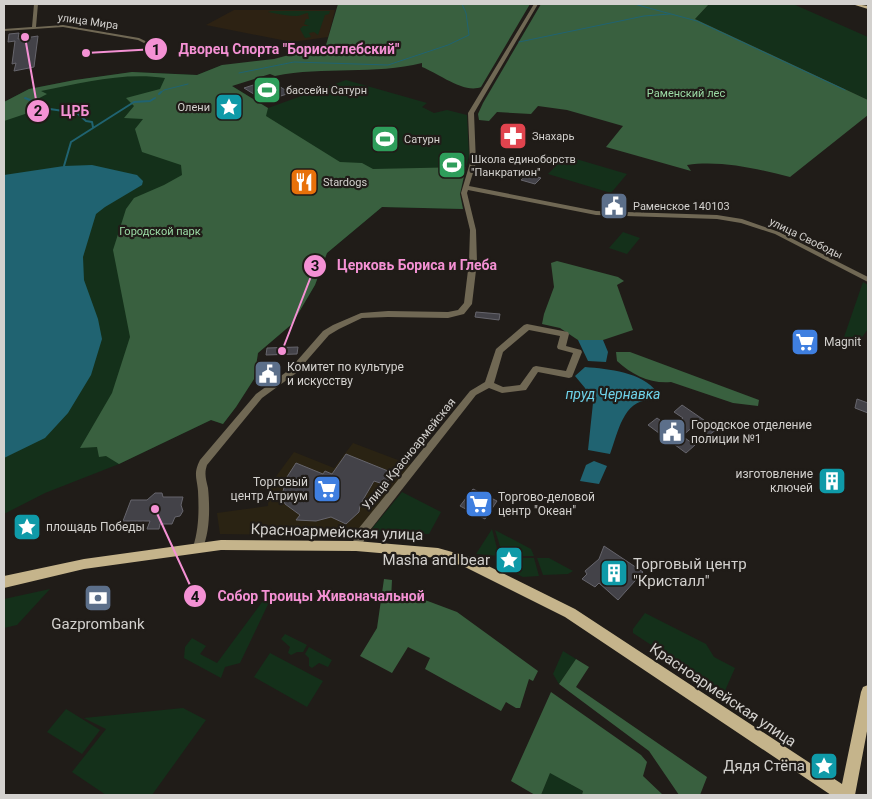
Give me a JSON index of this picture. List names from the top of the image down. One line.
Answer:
{"streets":{"main road":["Красноармейская улица"],"street":["улица Мира","улица Свободы","Улица Красноармейская"]},"crossings":[["Улица Красноармейская","Красноармейская улица"]],"water":["пруд Чернавка"],"parks":["Раменский лес","Городской парк"],"places":{"other":["ЦРБ","Дворец Спорта \"Борисоглебский\"","Церковь Бориса и Глеба","Собор Троицы Живоначальной"],"sports":["бассейн Сатурн","Сатурн","Школа единоборств \"Панкратион\""],"place":["Олени","площадь Победы","Masha and bear","Дядя Стёпа"],"pharmacy":["Знахарь"],"restaurant":["Stardogs"],"public building":["Раменское 140103","Комитет по культуре и искусству","Городское отделение полиции №1"],"supermarket":["Magnit","Торговый центр Атриум","Торгово-деловой центр \"Океан\""],"building":["изготовление ключей","Торговый центр \"Кристалл\""],"bank":["Gazprombank"]}}
